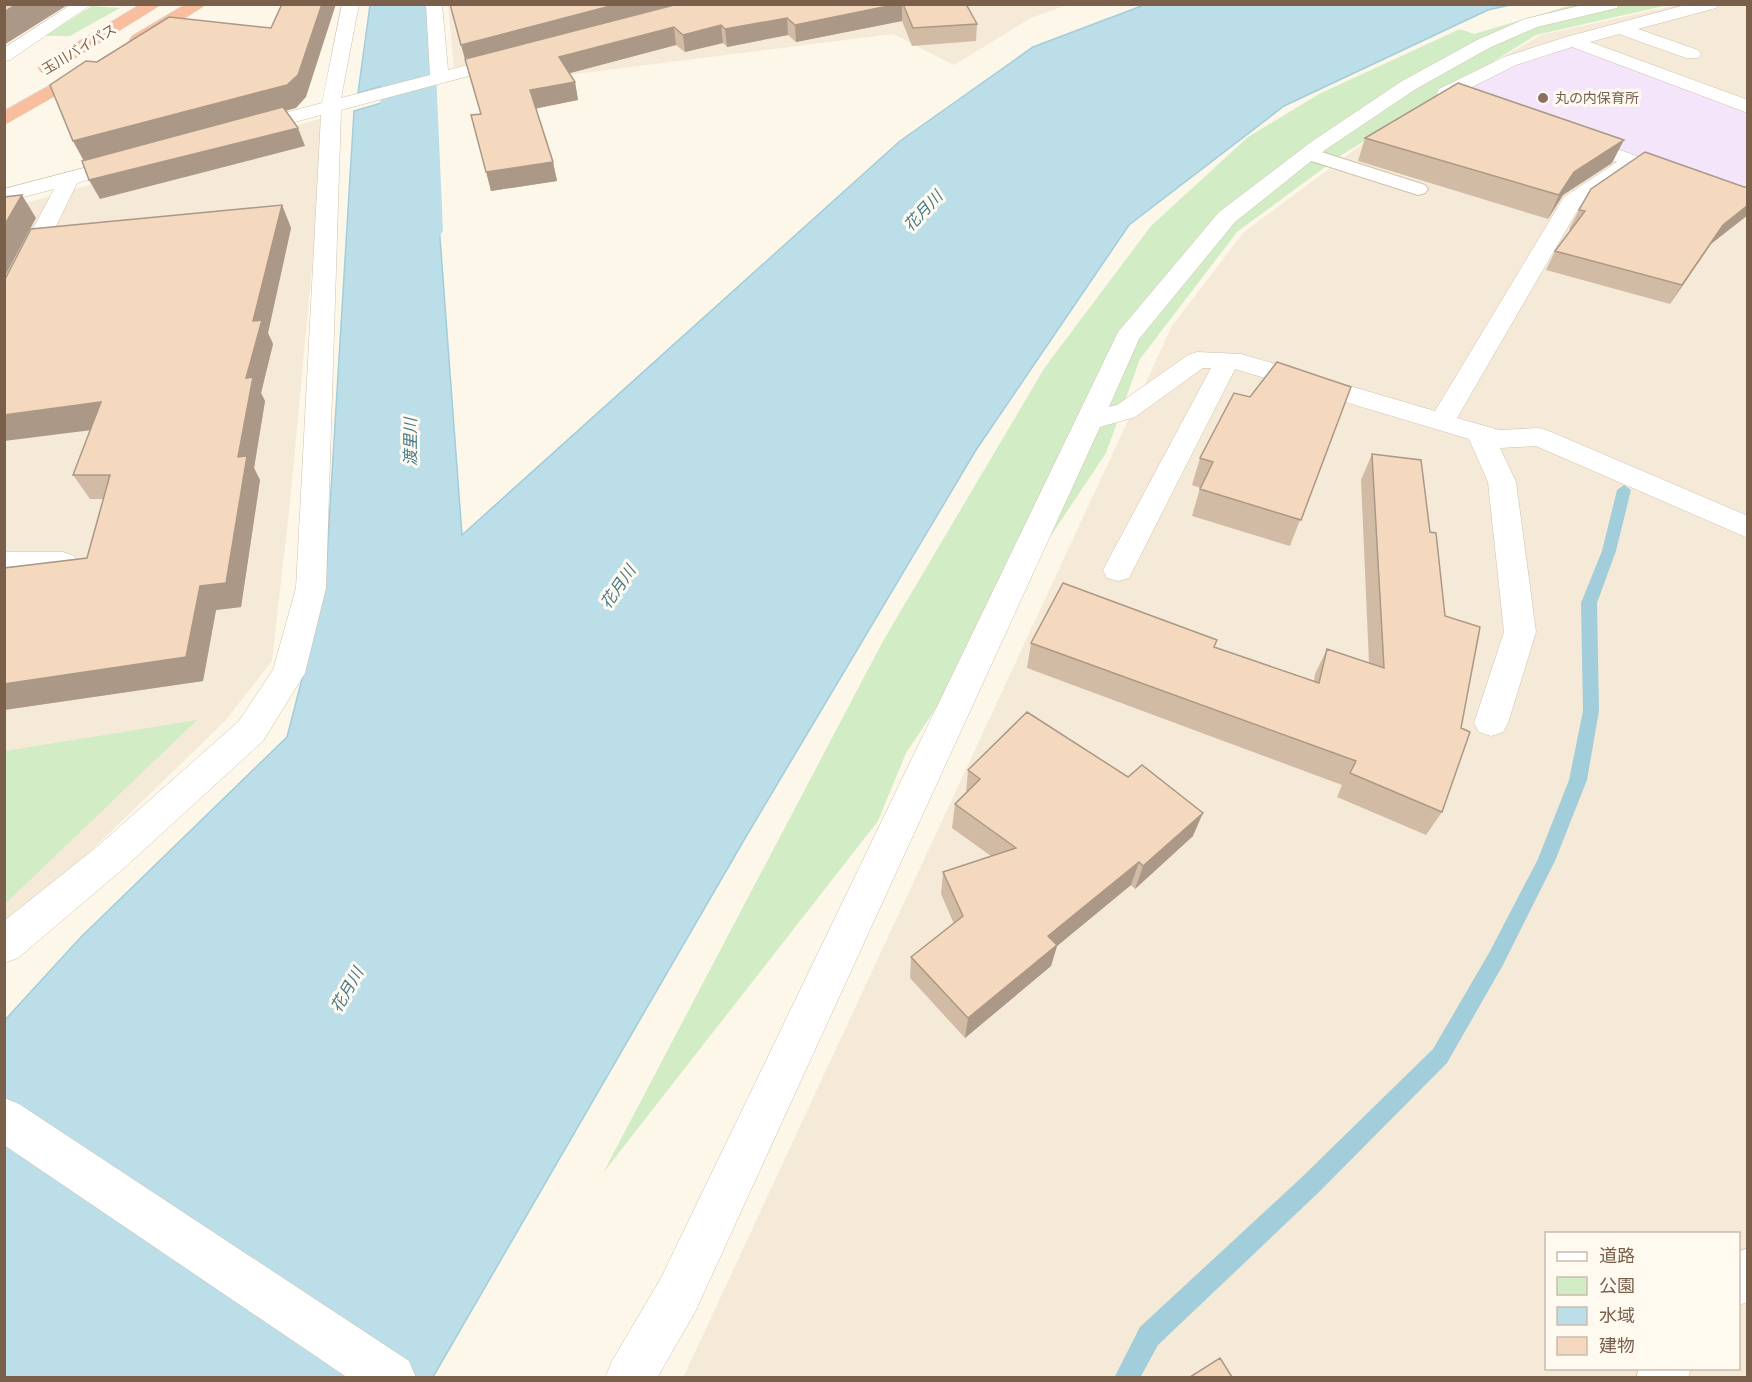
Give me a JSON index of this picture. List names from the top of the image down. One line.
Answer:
{"streets":{"highway":["玉川バイパス"]},"water":["花月川","渡里川"],"places":["丸の内保育所"],"legend":["道路","公園","水域","建物"]}
